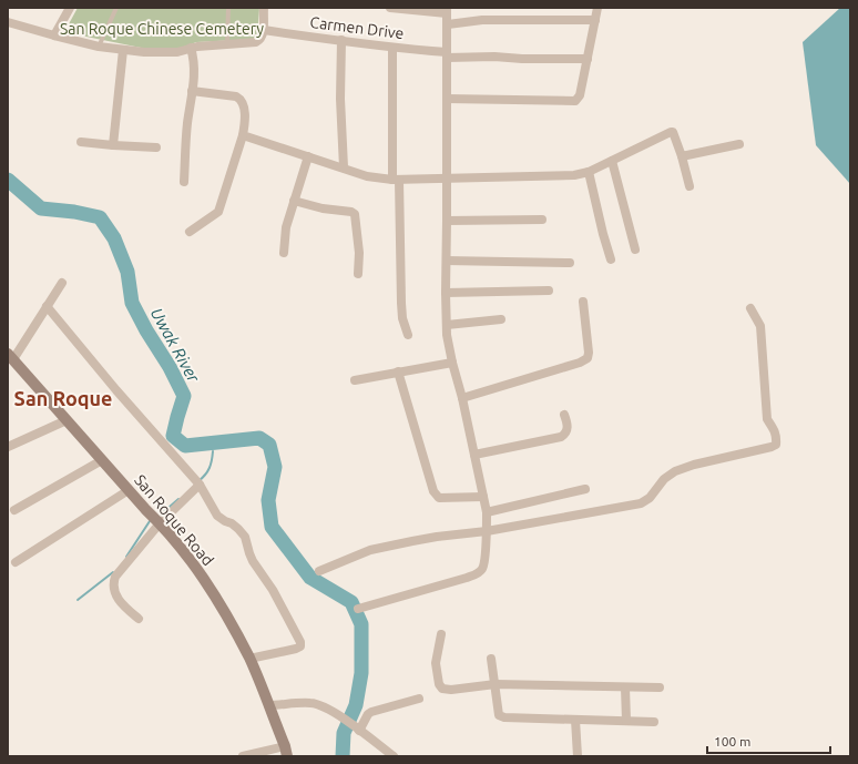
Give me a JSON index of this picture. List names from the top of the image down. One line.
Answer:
{"streets":{"street":["Carmen Drive","San Roque Road"]},"districts":["San Roque"],"water":["Uwak River"],"parks":["San Roque Chinese Cemetery"],"scale_bar":"100 m"}
